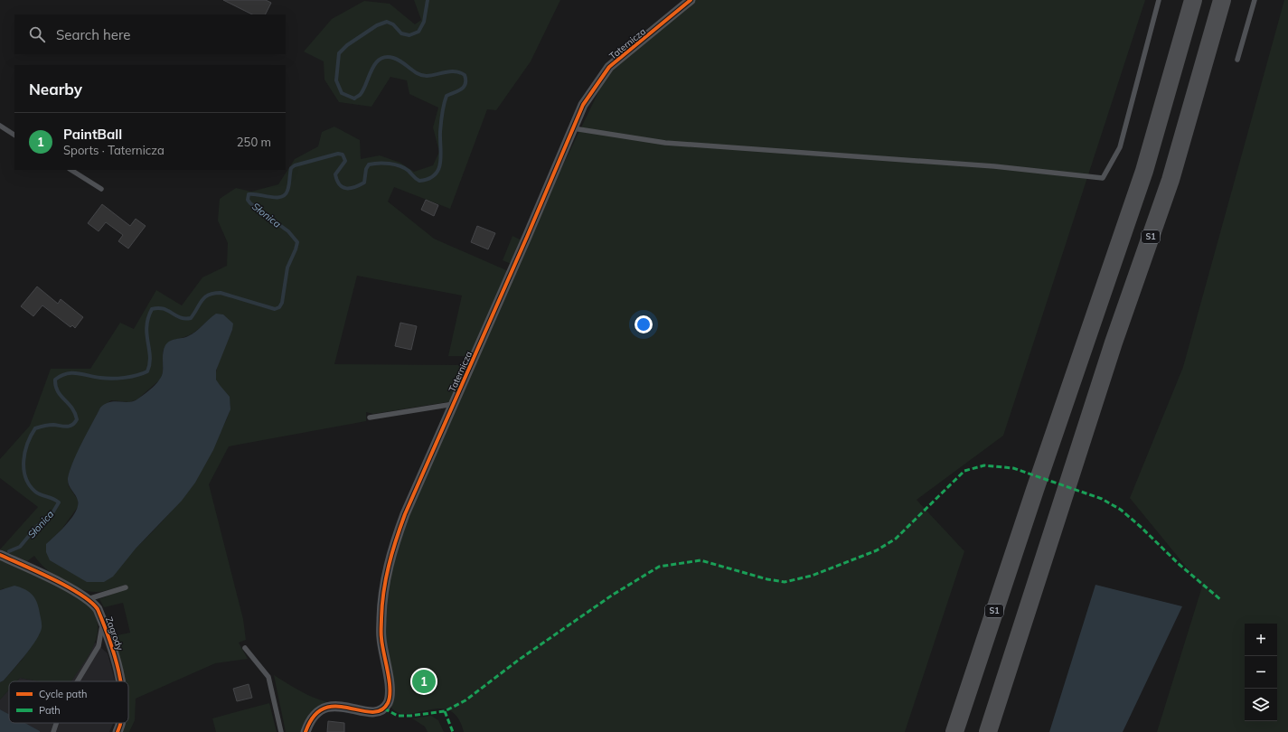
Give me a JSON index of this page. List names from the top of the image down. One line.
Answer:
{"streets":{"highway":["S1"],"street":["Taternicza","Zagrody"]},"water":["Słonica"],"legend":["Cycle path","Path"],"page":{"search":"Search here","heading":"Nearby","list":[{"mark":"1","name":"PaintBall","note":"Sports · Taternicza","value":"250 m"}],"map_buttons":["+","−"],"pins":"1"}}
